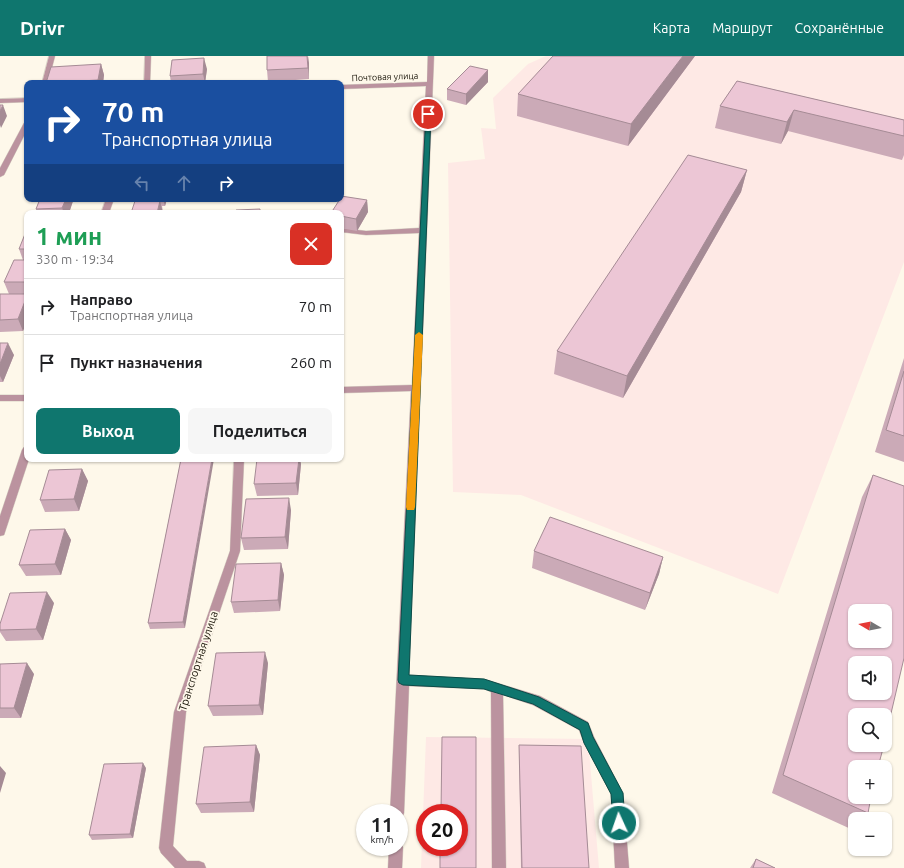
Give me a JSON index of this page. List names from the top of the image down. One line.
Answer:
{"streets":{"street":["Почтовая улица","Транспортная улица"]},"north":"left","page":{"header":"Drivr","nav":["Карта","Маршрут","Сохранённые"],"turn":["70 m","Транспортная улица"],"heading":["1 мин","330 m · 19:34"],"list":[{"name":"Направо","note":"Транспортная улица","value":"70 m"},{"name":"Пункт назначения","value":"260 m"}],"buttons":["Выход","Поделиться"],"map_buttons":["+","−"],"speed":"11 km/h","limit":"20"}}
